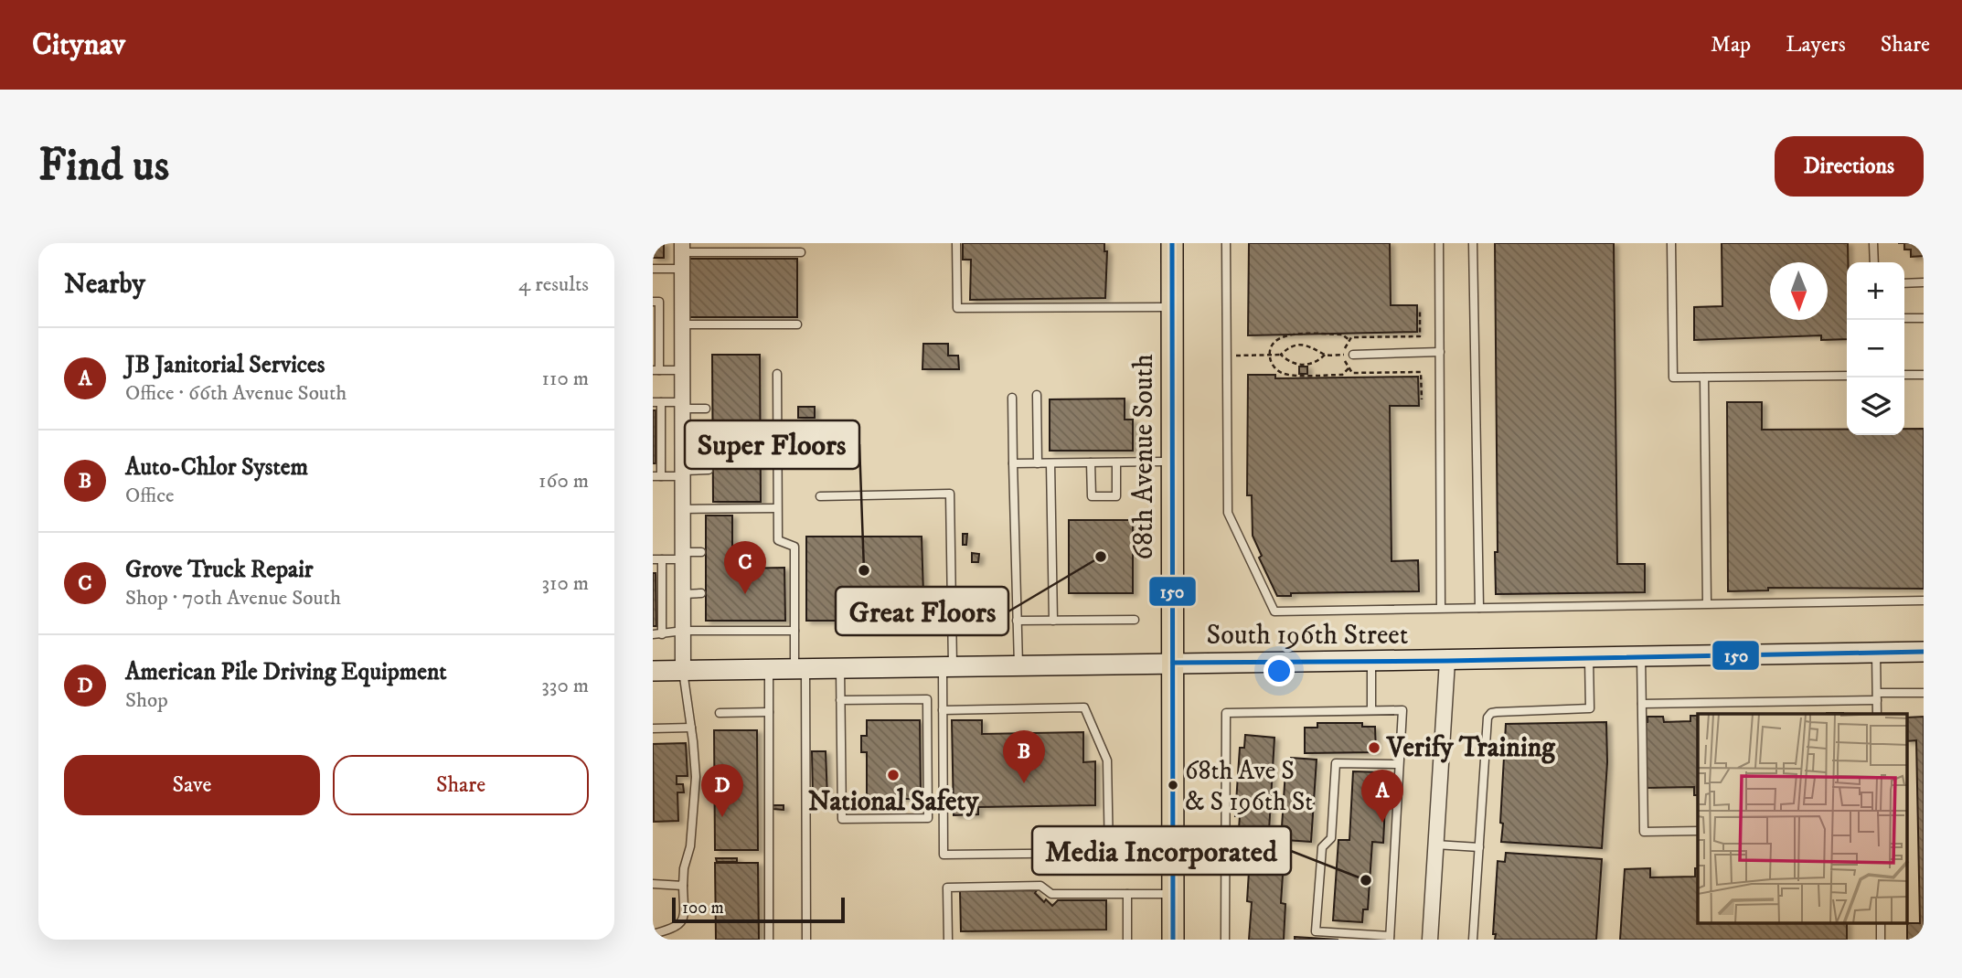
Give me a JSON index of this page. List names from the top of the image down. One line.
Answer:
{"streets":{"main road":["68th Avenue South","South 196th Street"]},"crossings":[["68th Avenue South","South 196th Street"]],"places":["Great Floors","Super Floors","Verify Training","National Safety","68th Ave S & S 196th St","Media Incorporated"],"lines":["transit line 150"],"scale_bar":"100 m","north":"bottom","page":{"header":"Citynav","nav":["Map","Layers","Share"],"buttons":["Directions",["Save","Share"]],"title":"Find us","heading":["Nearby","4 results"],"map_buttons":["+","−"],"list":[{"mark":"A","name":"JB Janitorial Services","note":"Office · 66th Avenue South","value":"110 m"},{"mark":"B","name":"Auto-Chlor System","note":"Office","value":"160 m"},{"mark":"C","name":"Grove Truck Repair","note":"Shop · 70th Avenue South","value":"310 m"},{"mark":"D","name":"American Pile Driving Equipment","note":"Shop","value":"330 m"}],"pins":["C","B","D","A"],"scale":"100 m"}}
